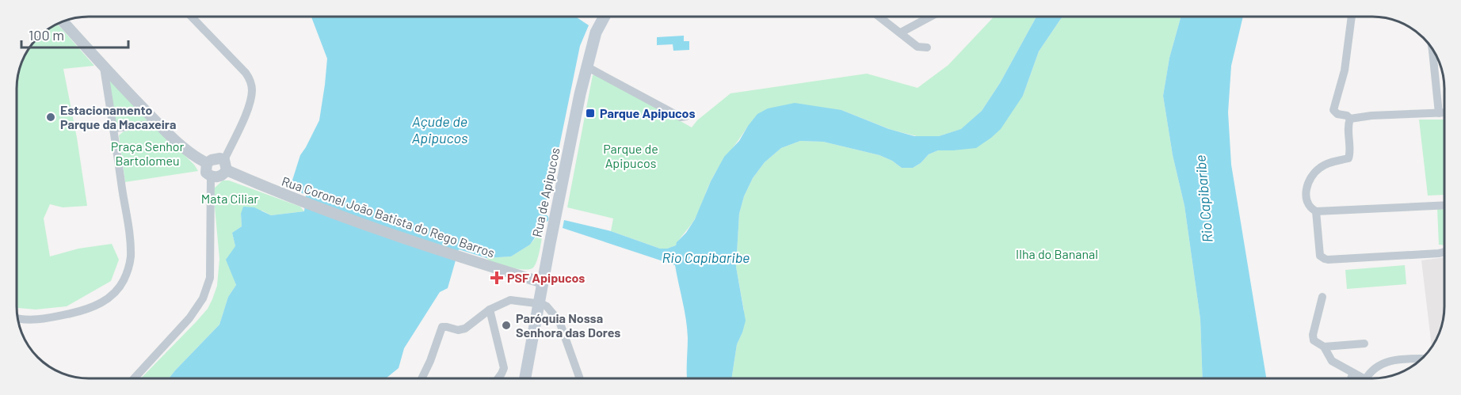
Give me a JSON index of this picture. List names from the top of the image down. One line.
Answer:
{"streets":{"main road":["Rua de Apipucos"],"street":["Rua Coronel João Batista do Rego Barros"]},"crossings":[["Rua de Apipucos","Rua Coronel João Batista do Rego Barros"]],"water":["Açude de Apipucos","Rio Capibaribe"],"parks":["Praça Senhor Bartolomeu","Parque de Apipucos","Mata Ciliar","Ilha do Bananal"],"places":{"transit":["Parque Apipucos"],"other":["Estacionamento Parque da Macaxeira","Paróquia Nossa Senhora das Dores"],"health":["PSF Apipucos"]},"scale_bar":"100 m"}
